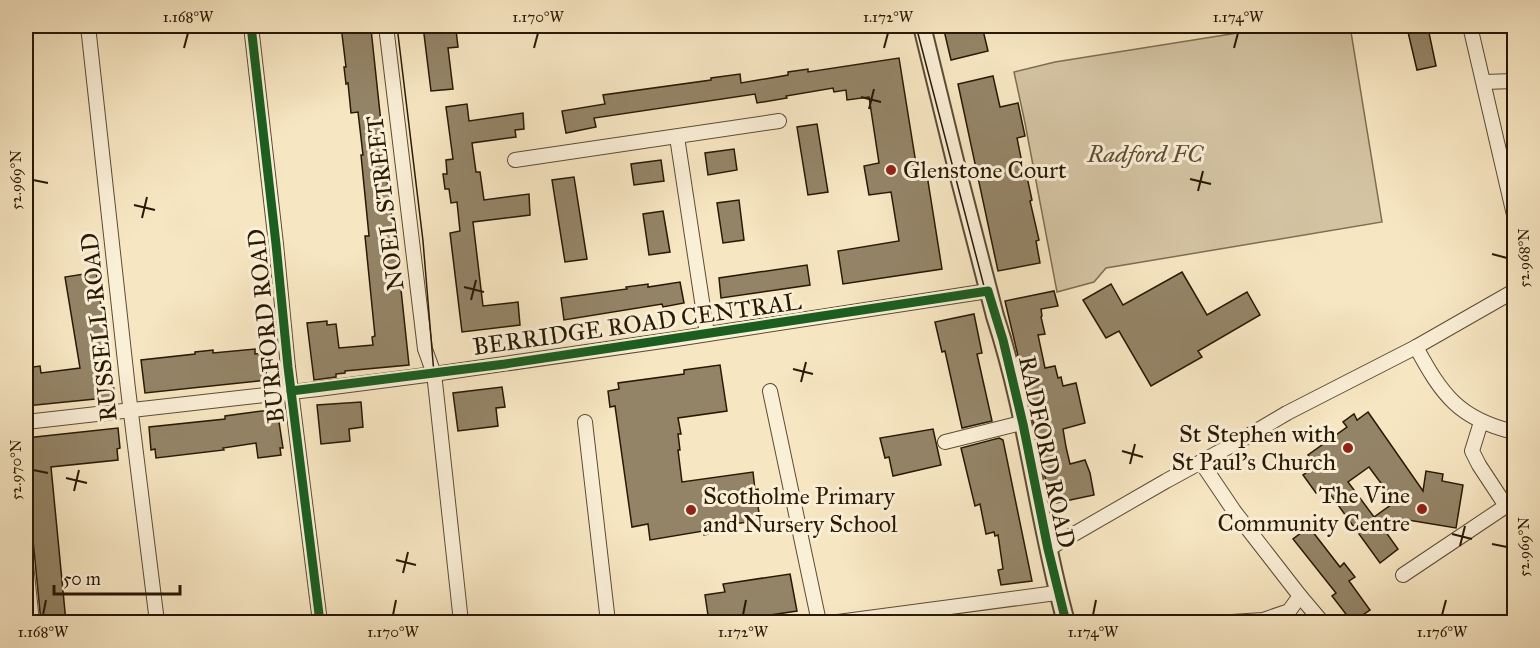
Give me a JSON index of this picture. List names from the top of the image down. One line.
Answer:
{"streets":{"street":["NOEL STREET","BERRIDGE ROAD CENTRAL","BURFORD ROAD","RUSSELL ROAD","RADFORD ROAD"]},"crossings":[["NOEL STREET","BERRIDGE ROAD CENTRAL"],["BERRIDGE ROAD CENTRAL","BURFORD ROAD"],["BERRIDGE ROAD CENTRAL","RUSSELL ROAD"],["BERRIDGE ROAD CENTRAL","RADFORD ROAD"]],"parks":["Radford FC"],"places":["Glenstone Court","St Stephen with St Paul's Church","The Vine Community Centre","Scotholme Primary and Nursery School"],"scale_bar":"50 m","coordinates":["1.168°W","1.170°W","1.172°W","1.174°W","52.969°N","52.968°N","52.970°N","1.176°W"]}
